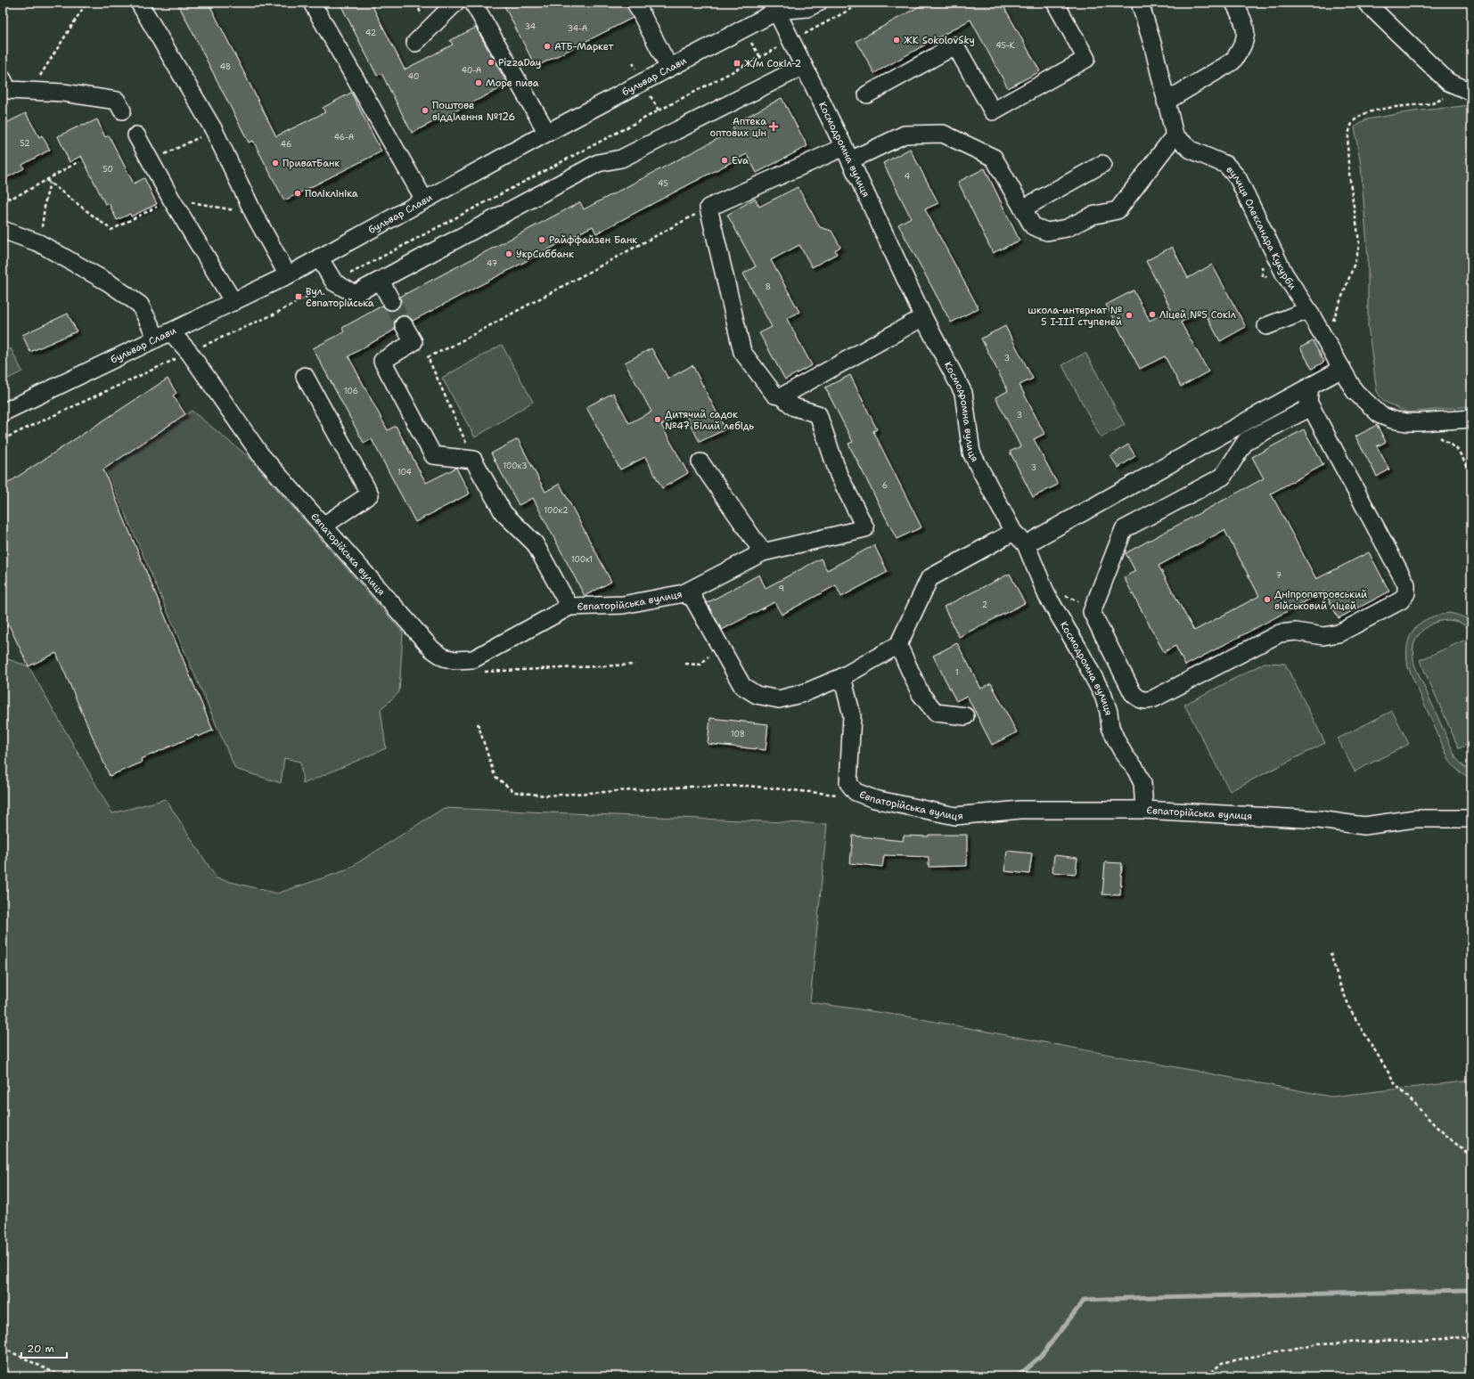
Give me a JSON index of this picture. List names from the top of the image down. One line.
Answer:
{"streets":{"street":["бульвар Слави","Космодромна вулиця","вулиця Олександра Кукурби","Євпаторійська вулиця"]},"crossings":[["бульвар Слави","Космодромна вулиця"],["бульвар Слави","Євпаторійська вулиця"],["Космодромна вулиця","Євпаторійська вулиця"]],"places":{"other":["ЖК SokolovSky","АТБ-Маркет","PizzaDay","Море пива","Поштове відділення №126","Eva","ПриватБанк","Поліклініка","Райффайзен Банк","УкрСиббанк","Ліцей №5 Сокіл","школа-интернат № 5 I-III ступеней","Дитячий садок №47 Білий лебідь","Дніпропетровський військовий ліцей"],"transit":["Ж/м Сокіл-2","Вул. Євпаторійська"],"health":["Аптека оптових цін"]},"house_numbers":["34","34-А","42","45-К","48","40-А","40","46-А","52","46","50","4","45","47","8","3","106","3","100к3","3","104","6","100к2","100к1","7","9","2","1","108"],"scale_bar":"20 m"}
